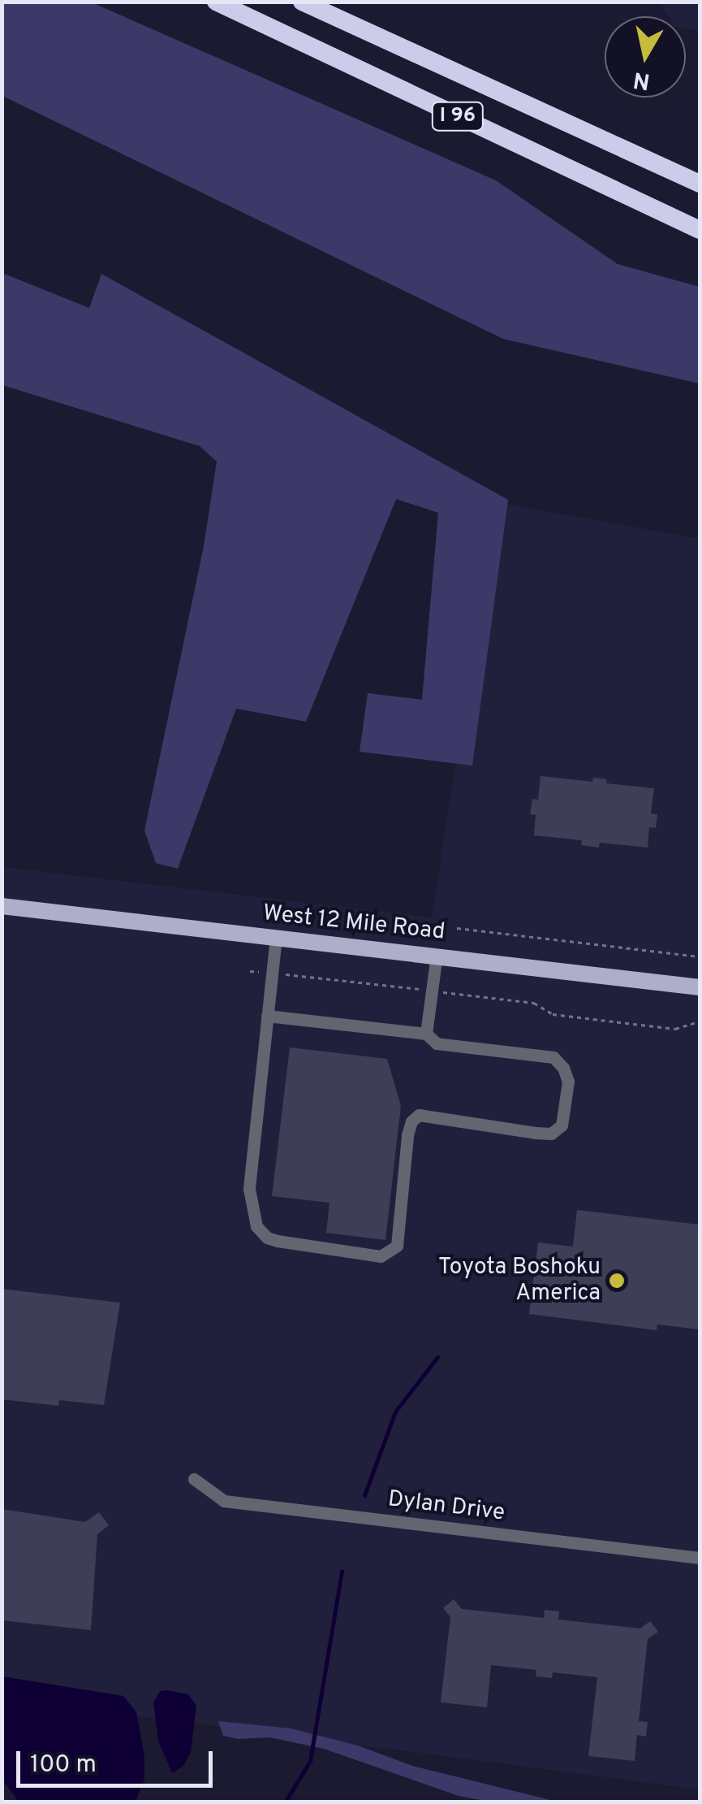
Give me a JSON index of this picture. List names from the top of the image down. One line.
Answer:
{"streets":{"highway":["I 96"],"main road":["West 12 Mile Road"],"street":["Dylan Drive"]},"places":["Toyota Boshoku America"],"scale_bar":"100 m","north":"bottom"}
